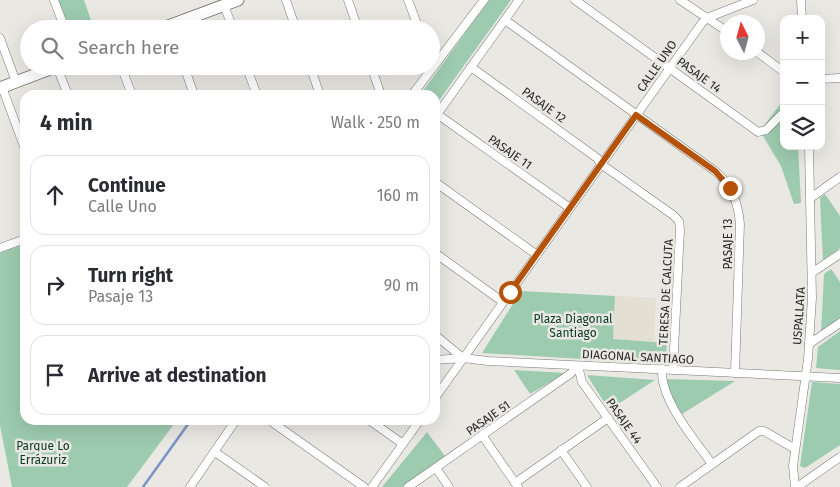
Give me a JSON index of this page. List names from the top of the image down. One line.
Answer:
{"streets":{"street":["CALLE UNO","PASAJE 14","PASAJE 12","PASAJE 11","PASAJE 13","TERESA DE CALCUTA","USPALLATA","DIAGONAL SANTIAGO","PASAJE 51","PASAJE 44"]},"crossings":[["CALLE UNO","PASAJE 14"],["CALLE UNO","PASAJE 12"],["CALLE UNO","PASAJE 11"],["CALLE UNO","PASAJE 13"],["CALLE UNO","TERESA DE CALCUTA"],["CALLE UNO","DIAGONAL SANTIAGO"],["PASAJE 12","TERESA DE CALCUTA"],["PASAJE 13","DIAGONAL SANTIAGO"],["TERESA DE CALCUTA","DIAGONAL SANTIAGO"],["USPALLATA","DIAGONAL SANTIAGO"],["DIAGONAL SANTIAGO","PASAJE 51"],["DIAGONAL SANTIAGO","PASAJE 44"],["PASAJE 51","PASAJE 44"]],"parks":["Plaza Diagonal Santiago","Parque Lo Errázuriz"],"north":"top","page":{"map_buttons":["+","−"],"search":"Search here","heading":["4 min","Walk · 250 m"],"list":[["Continue","Calle Uno","160 m"],["Turn right","Pasaje 13","90 m"],"Arrive at destination"]}}
